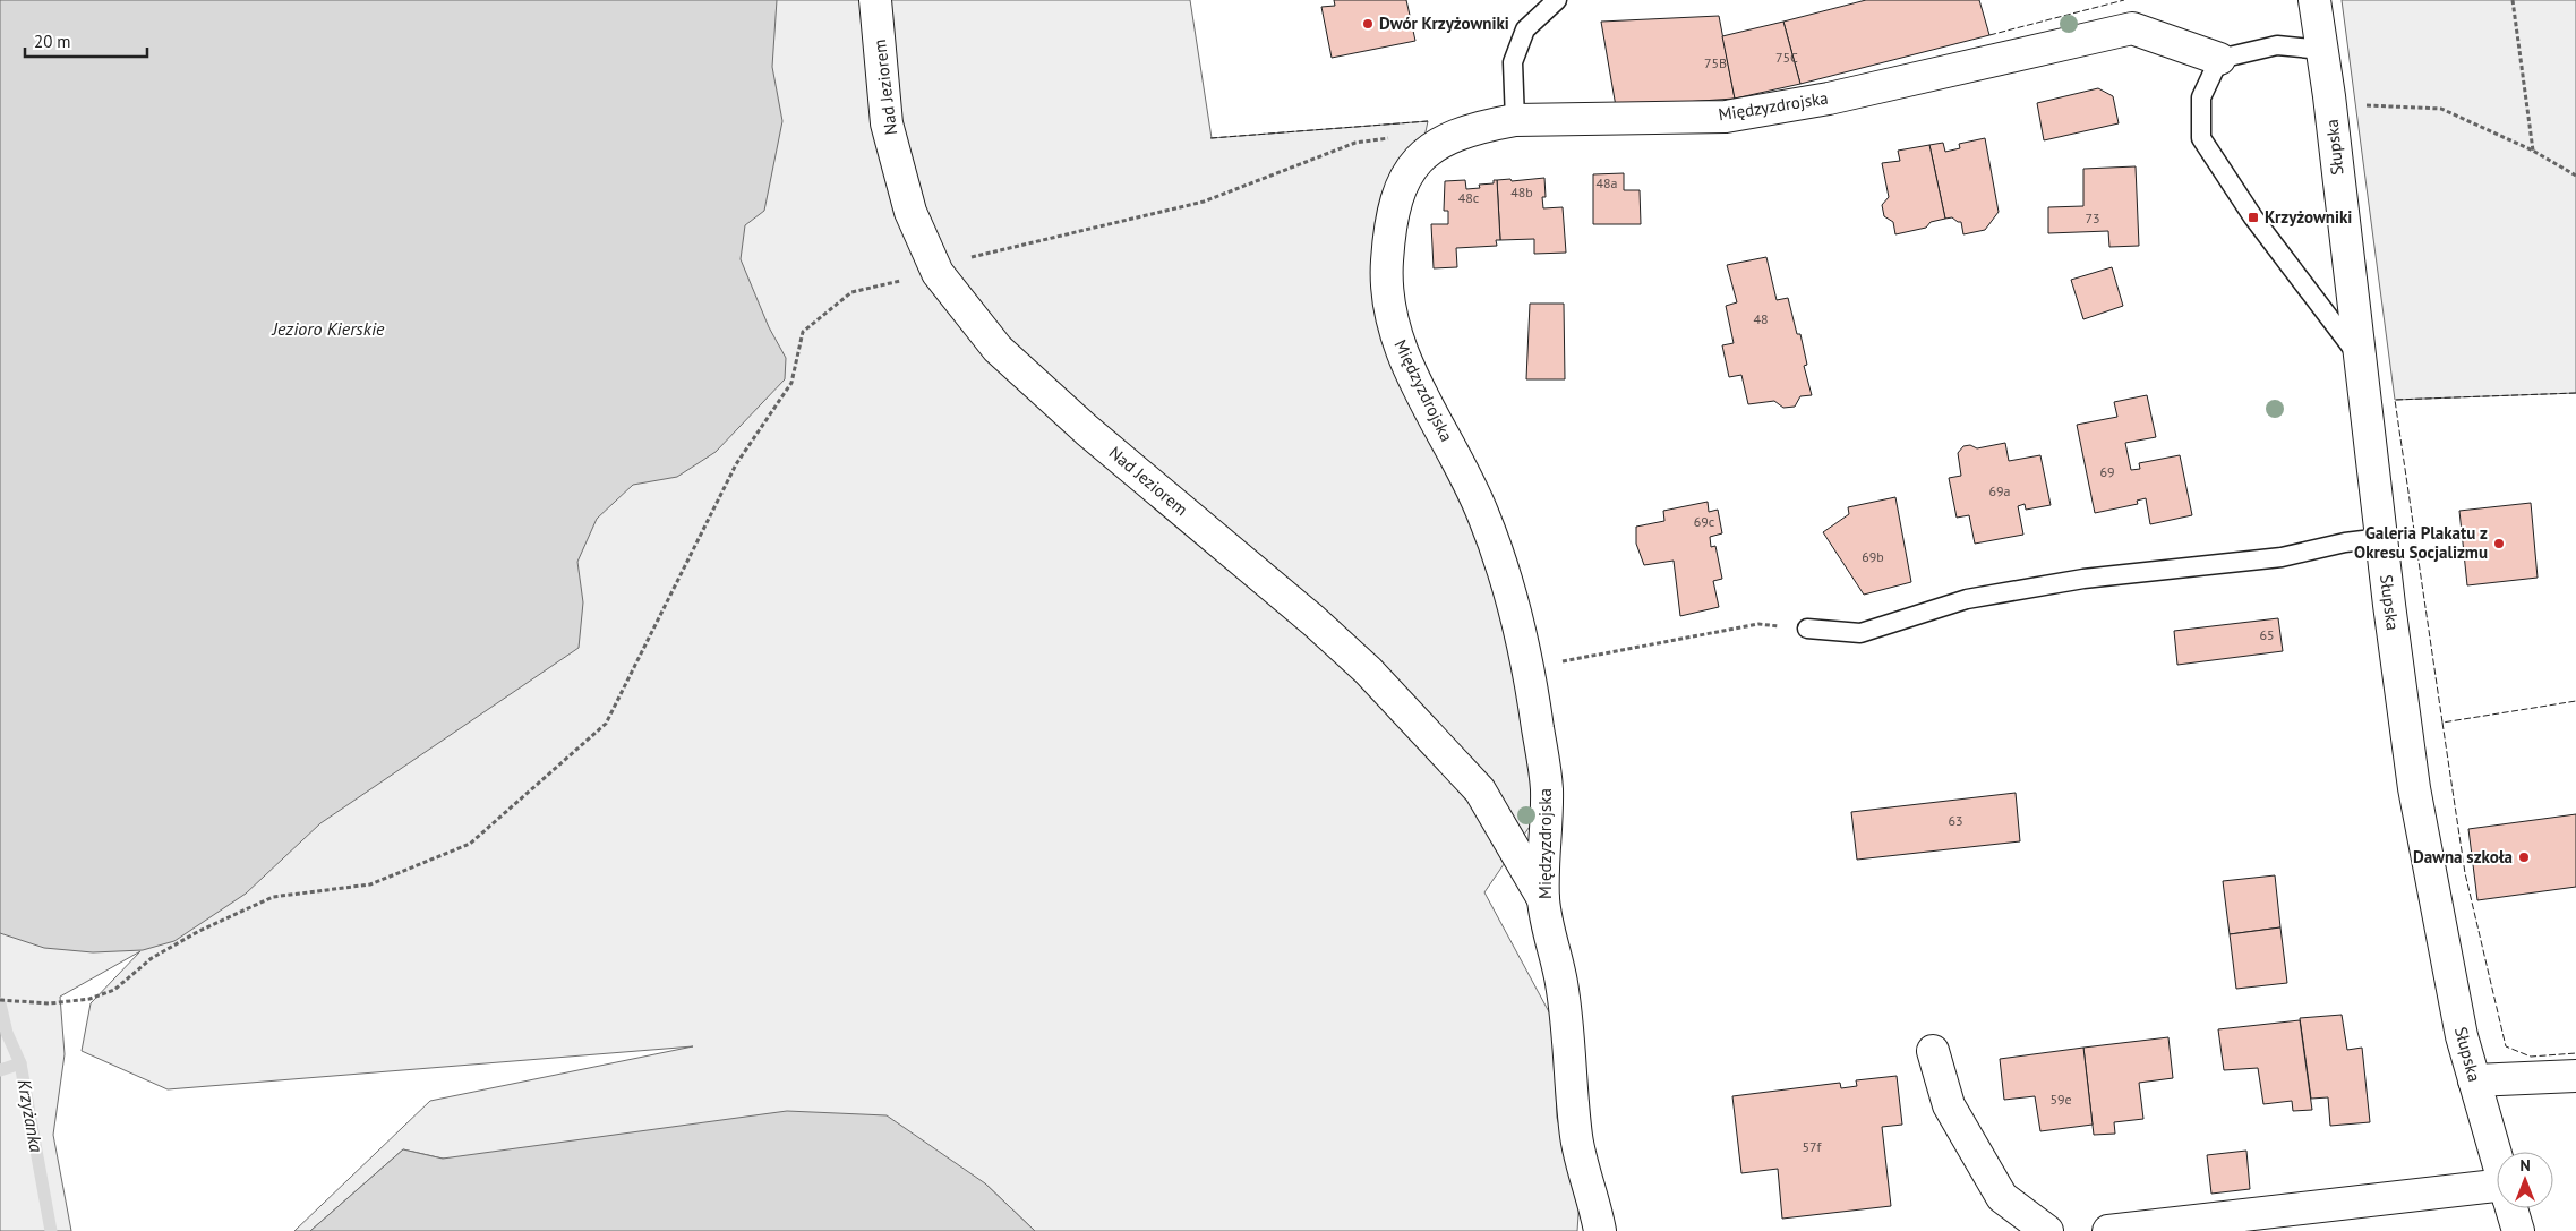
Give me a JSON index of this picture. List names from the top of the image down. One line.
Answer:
{"streets":{"street":["Nad Jeziorem","Międzyzdrojska","Słupska"]},"crossings":[["Nad Jeziorem","Międzyzdrojska"]],"water":["Jezioro Kierskie","Krzyżanka"],"places":{"other":["Dwór Krzyżowniki","Galeria Plakatu z Okresu Socjalizmu","Dawna szkoła"],"transit":["Krzyżowniki"]},"house_numbers":["75C","75B","48a","48b","48c","73","48","69","69a","69c","69b","65","63","59e","57f"],"scale_bar":"20 m","north":"top"}
